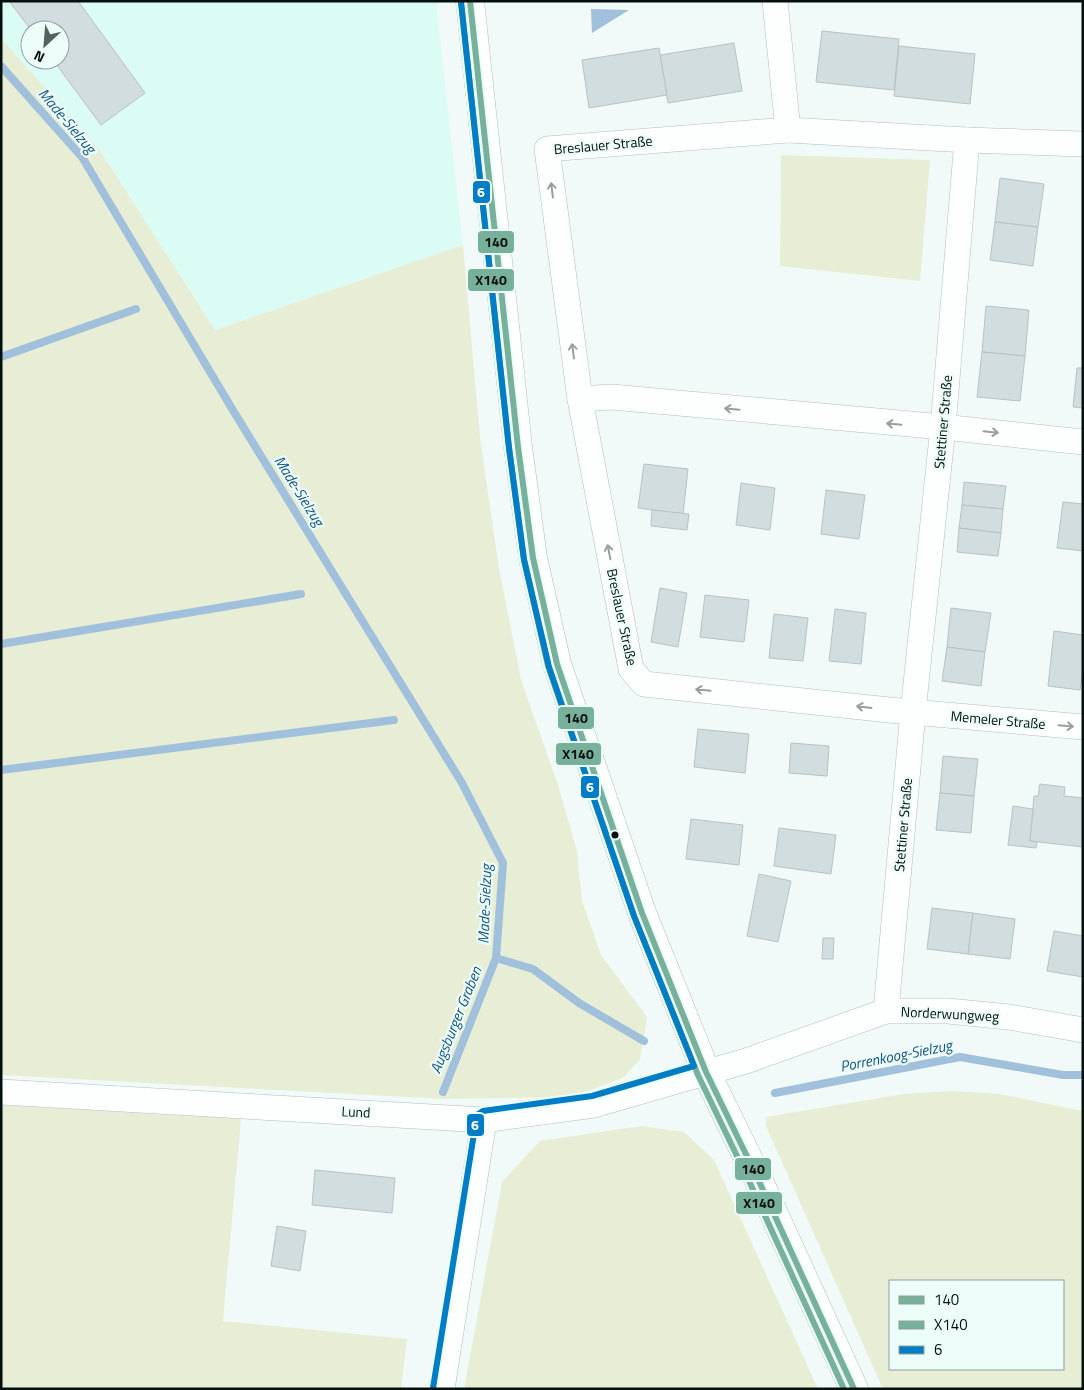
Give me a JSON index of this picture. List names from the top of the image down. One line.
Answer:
{"streets":{"street":["Breslauer Straße","Stettiner Straße","Memeler Straße","Norderwungweg","Lund"]},"crossings":[["Breslauer Straße","Stettiner Straße"],["Breslauer Straße","Memeler Straße"],["Stettiner Straße","Memeler Straße"],["Stettiner Straße","Norderwungweg"],["Norderwungweg","Lund"]],"one_way":["Memeler Straße"],"water":["Made-Sielzug","Augsburger Graben","Porrenkoog-Sielzug"],"lines":["transit line 140","transit line X140","transit line 6"],"legend":["140","X140","6"],"north":"bottom left"}
